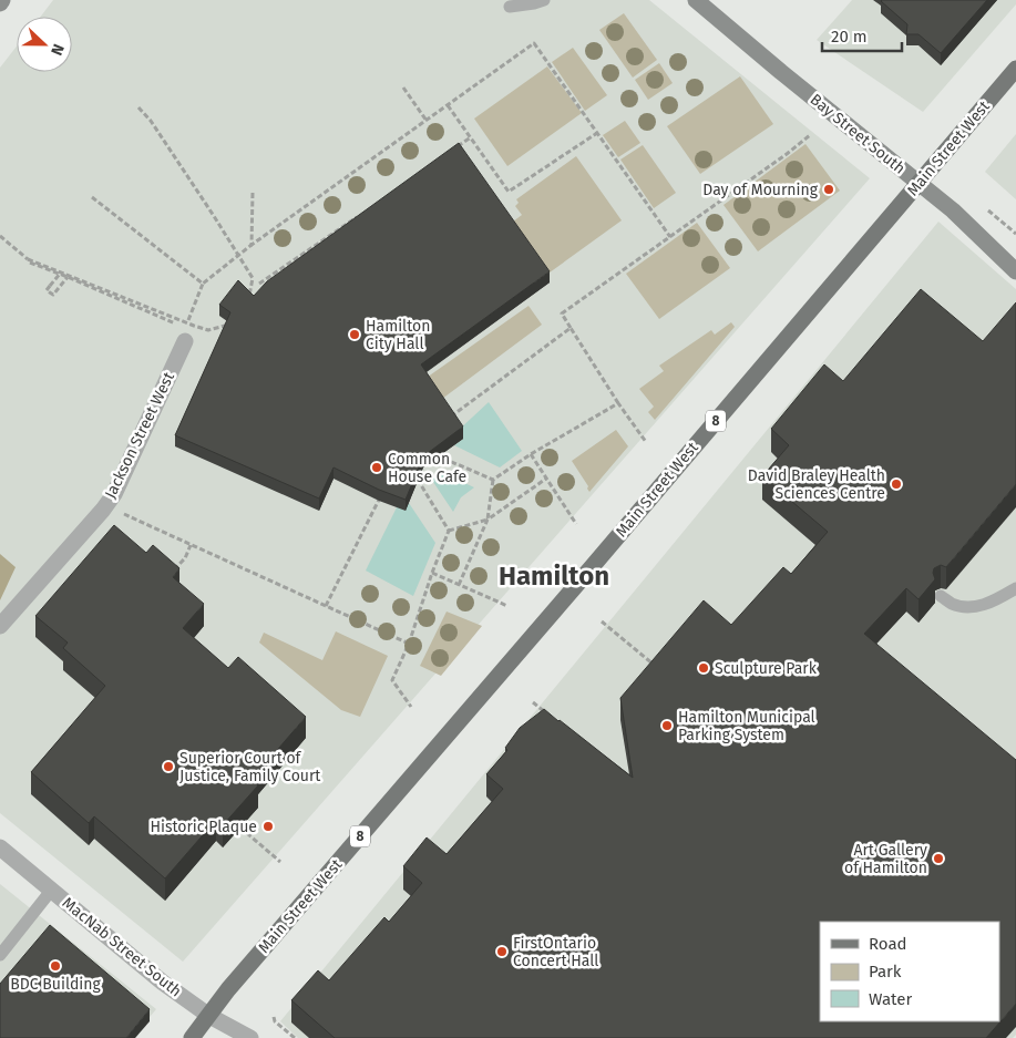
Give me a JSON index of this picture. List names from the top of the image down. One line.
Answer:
{"streets":{"main road":["Main Street West","8"],"street":["Bay Street South","Jackson Street West","MacNab Street South"]},"crossings":[["Bay Street South","Main Street West"],["Main Street West","MacNab Street South"]],"districts":["Hamilton"],"places":["Day of Mourning","Hamilton City Hall","Common House Cafe","David Braley Health Sciences Centre","Sculpture Park","Hamilton Municipal Parking System","Superior Court of Justice, Family Court","Historic Plaque","Art Gallery of Hamilton","FirstOntario Concert Hall","BDC Building"],"legend":["Road","Park","Water"],"scale_bar":"20 m","north":"right"}
